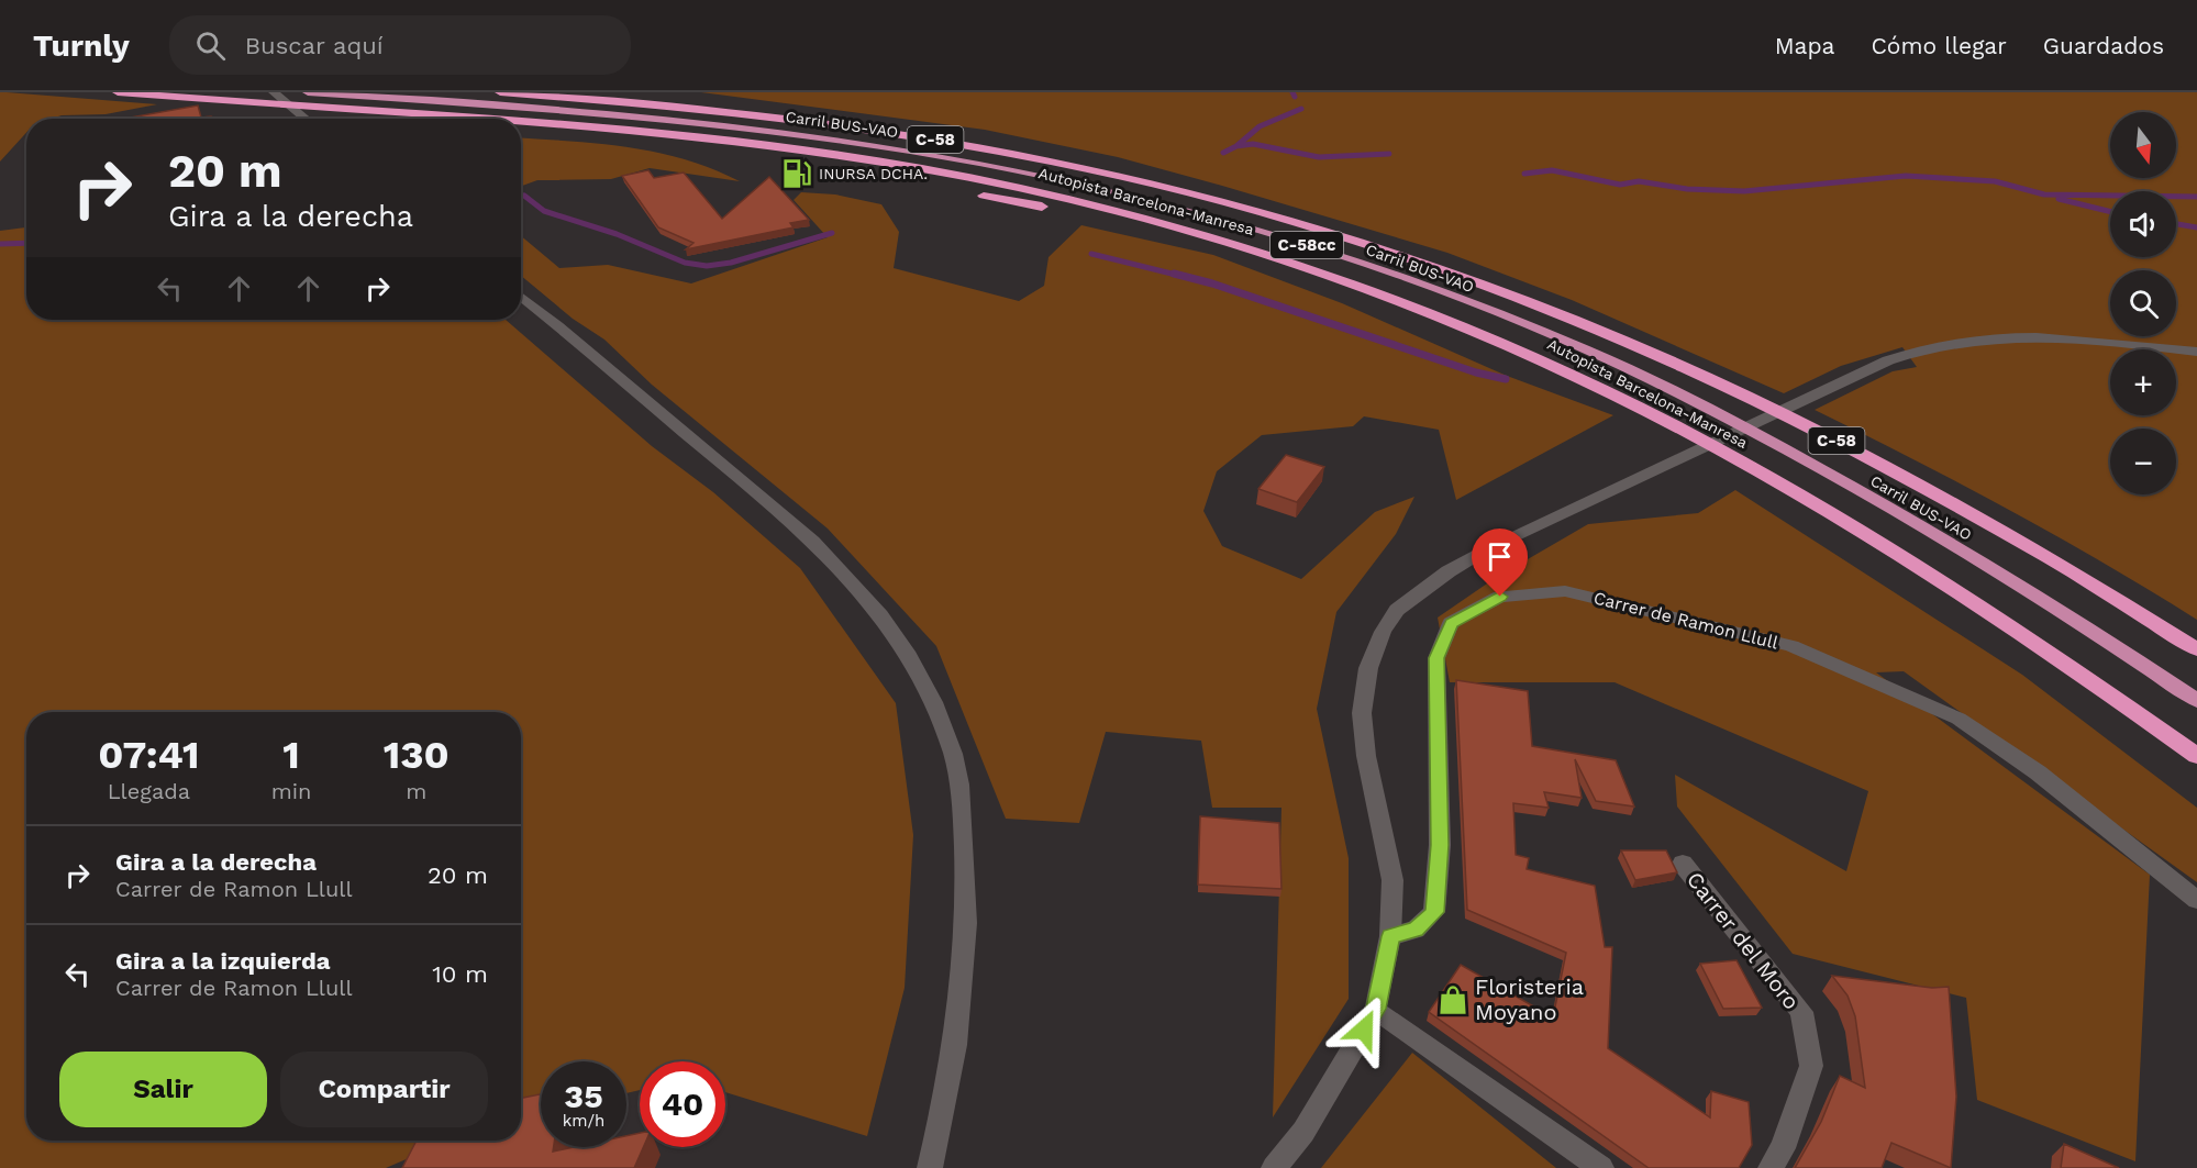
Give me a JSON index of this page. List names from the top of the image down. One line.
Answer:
{"streets":{"highway":["Carril BUS-VAO","C-58","Autopista Barcelona-Manresa","C-58cc"],"street":["Carrer de Ramon Llull","Carrer del Moro"]},"places":{"fuel station":["INURSA DCHA."],"shop":["Floristeria Moyano"]},"north":"bottom","page":{"header":"Turnly","search":"Buscar aquí","nav":["Mapa","Cómo llegar","Guardados"],"map_buttons":["+","−"],"turn":["20 m","Gira a la derecha"],"eta":["07:41","Llegada","1","min","130","m"],"list":[{"name":"Gira a la derecha","note":"Carrer de Ramon Llull","value":"20 m"},{"name":"Gira a la izquierda","note":"Carrer de Ramon Llull","value":"10 m"}],"buttons":["Salir","Compartir"],"speed":"35 km/h","limit":"40"}}
